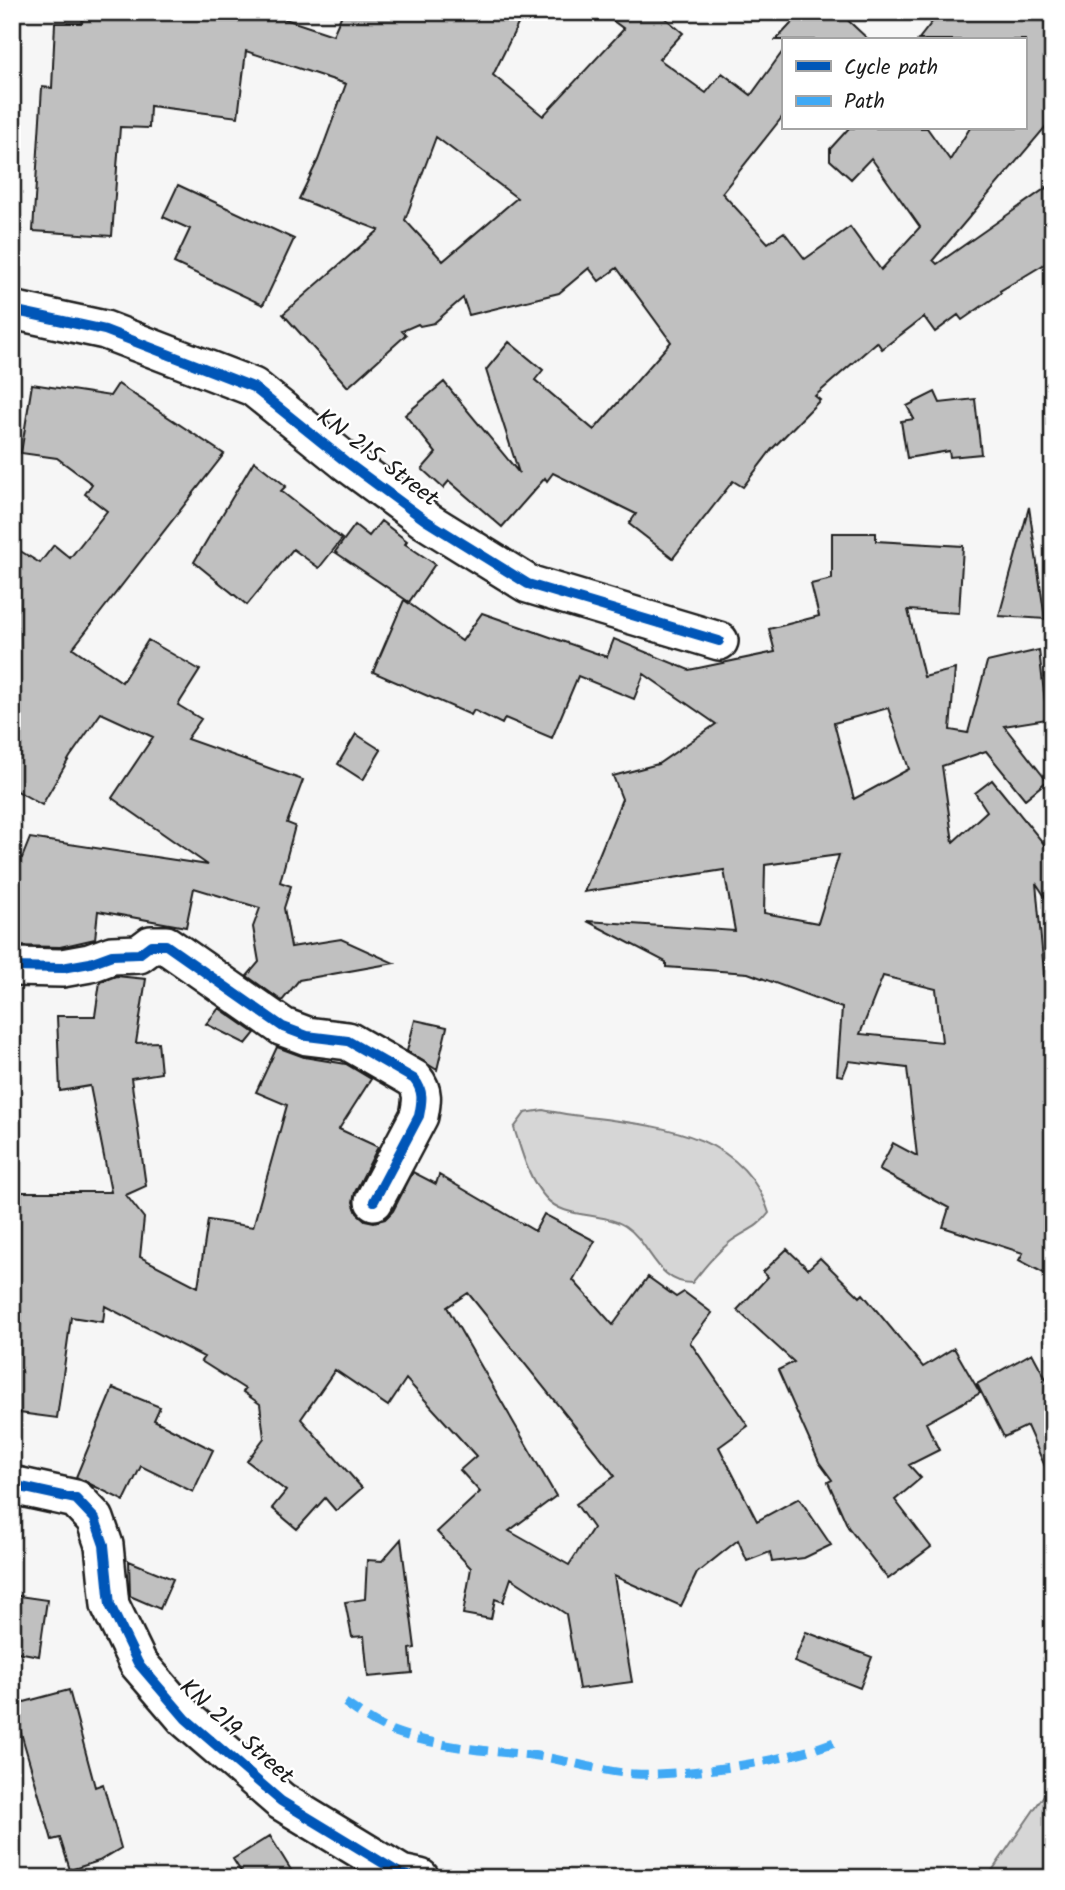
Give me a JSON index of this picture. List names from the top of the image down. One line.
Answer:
{"streets":{"street":["KN 215 Street","KN 219 Street"]},"legend":["Cycle path","Path"]}
